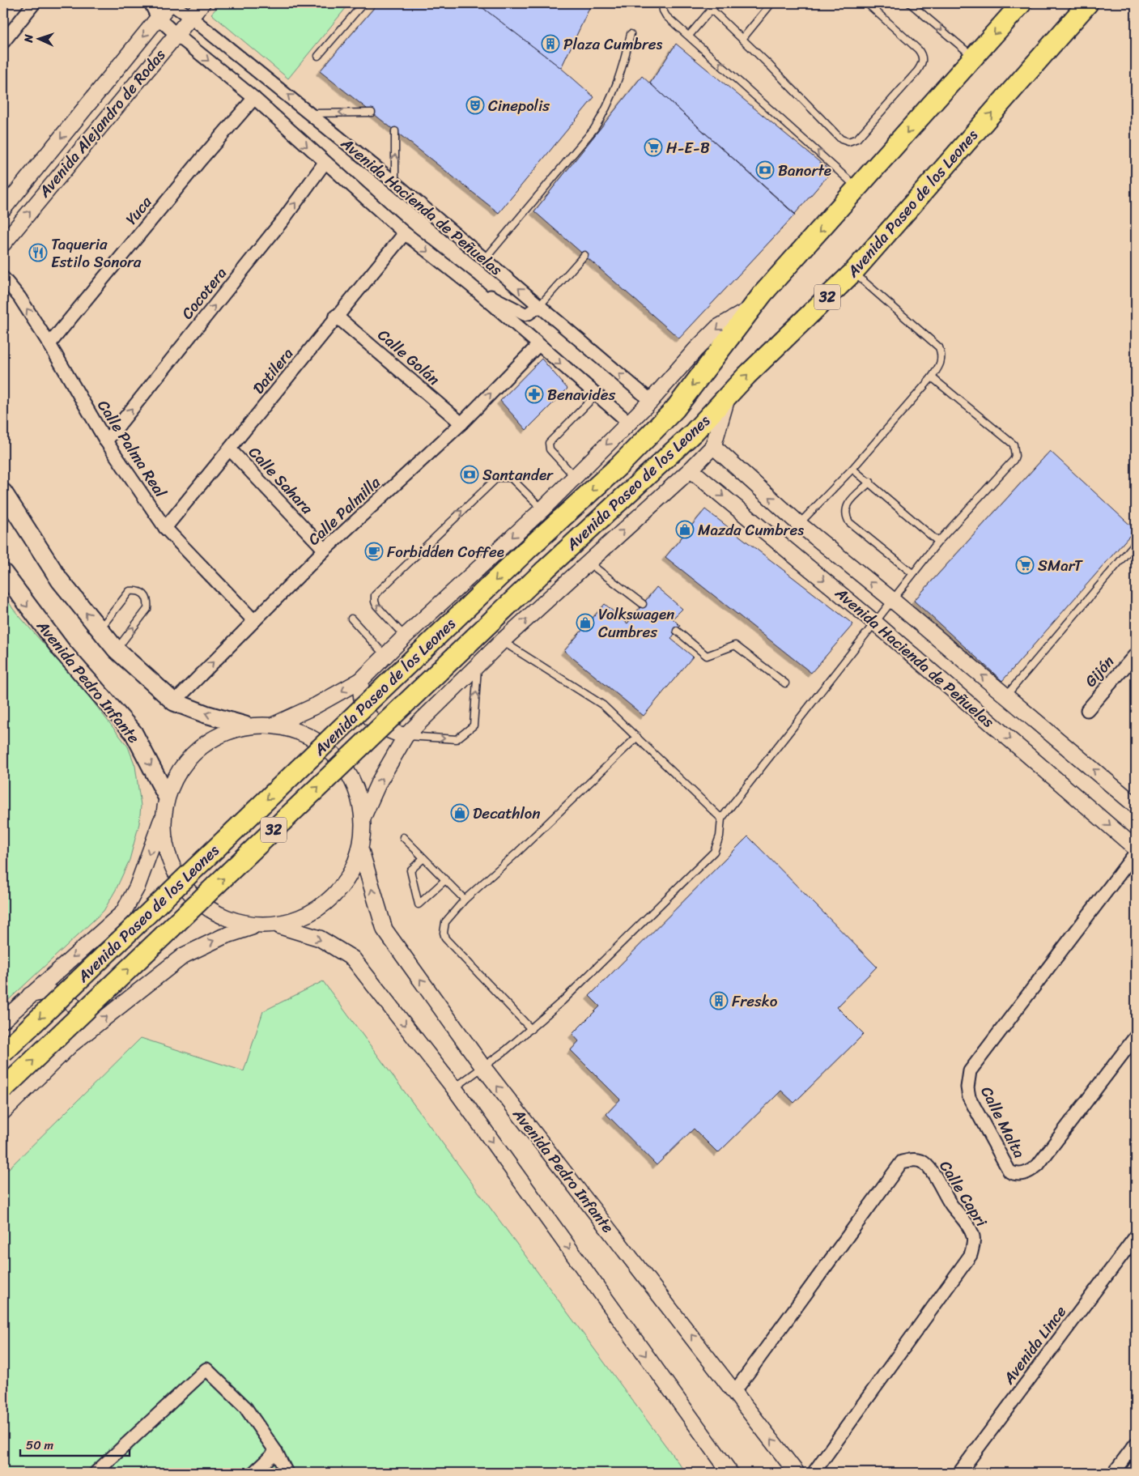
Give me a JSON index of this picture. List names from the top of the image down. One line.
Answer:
{"streets":{"main road":["Avenida Paseo de los Leones","32","Avenida Pedro Infante"],"street":["Avenida Alejandro de Rodas","Avenida Hacienda de Peñuelas","Yuca","Cocotera","Calle Golán","Datilera","Calle Palma Real","Calle Sahara","Calle Palmilla","Gijón","Calle Malta","Calle Capri","Avenida Lince"]},"crossings":[["Avenida Alejandro de Rodas","Avenida Hacienda de Peñuelas"],["Avenida Paseo de los Leones","Avenida Hacienda de Peñuelas"],["Avenida Hacienda de Peñuelas","Yuca"],["Avenida Hacienda de Peñuelas","Cocotera"],["Avenida Hacienda de Peñuelas","Datilera"],["Avenida Hacienda de Peñuelas","Calle Palmilla"],["Yuca","Calle Palma Real"],["Cocotera","Calle Palma Real"],["Calle Golán","Datilera"],["Calle Golán","Calle Palmilla"],["Datilera","Calle Palma Real"],["Datilera","Calle Sahara"],["Calle Palma Real","Calle Palmilla"],["Calle Sahara","Calle Palmilla"],["Avenida Pedro Infante","Calle Capri"]],"one_way":["Cocotera","Calle Palmilla"],"places":{"building":["Plaza Cumbres","Fresko"],"theatre":["Cinepolis"],"supermarket":["H-E-B","SMarT"],"bank":["Banorte","Santander"],"restaurant":["Taqueria Estilo Sonora"],"pharmacy":["Benavides"],"shop":["Mazda Cumbres","Volkswagen Cumbres","Decathlon"],"cafe":["Forbidden Coffee"]},"scale_bar":"50 m","north":"left"}
